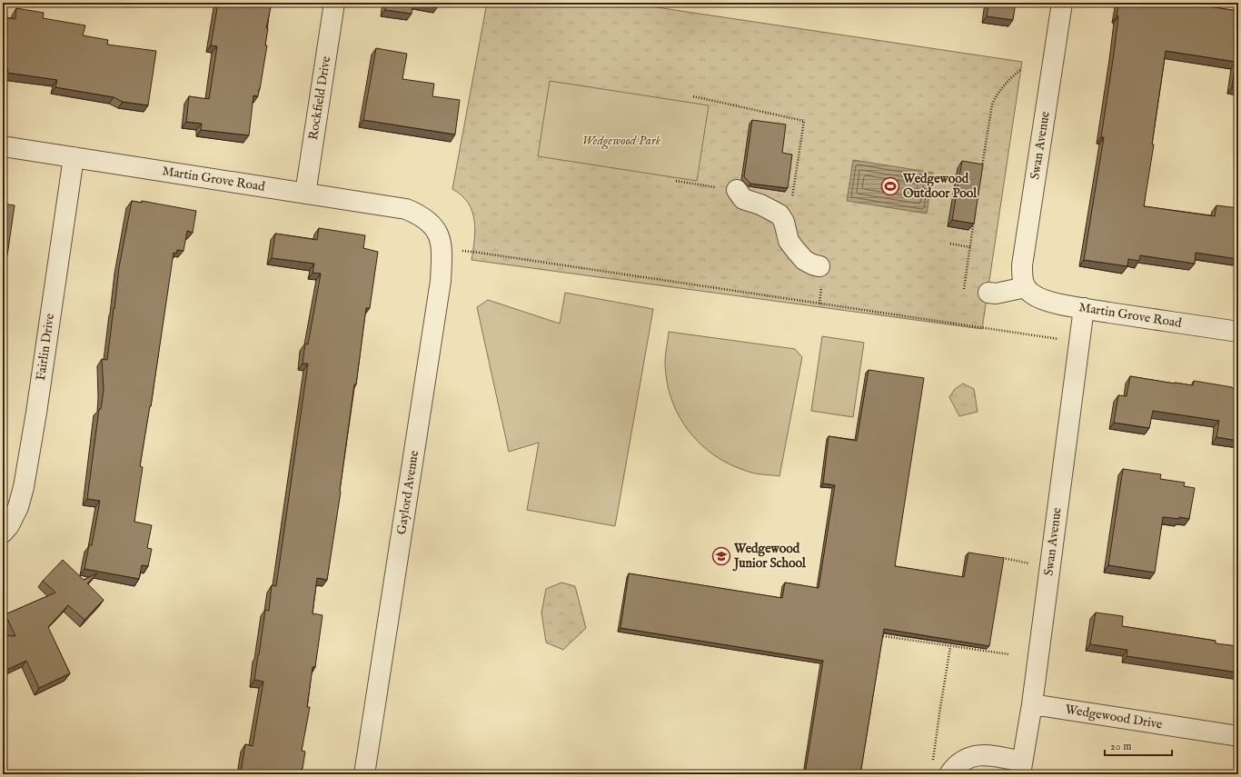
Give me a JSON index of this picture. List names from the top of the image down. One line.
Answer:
{"streets":{"street":["Rockfield Drive","Swan Avenue","Martin Grove Road","Fairlin Drive","Gaylord Avenue","Wedgewood Drive"]},"crossings":[["Rockfield Drive","Martin Grove Road"],["Swan Avenue","Martin Grove Road"],["Swan Avenue","Wedgewood Drive"],["Martin Grove Road","Fairlin Drive"],["Martin Grove Road","Gaylord Avenue"]],"parks":["Wedgewood Park"],"places":{"sports":["Wedgewood Outdoor Pool"],"school or university":["Wedgewood Junior School"]},"scale_bar":"20 m"}
